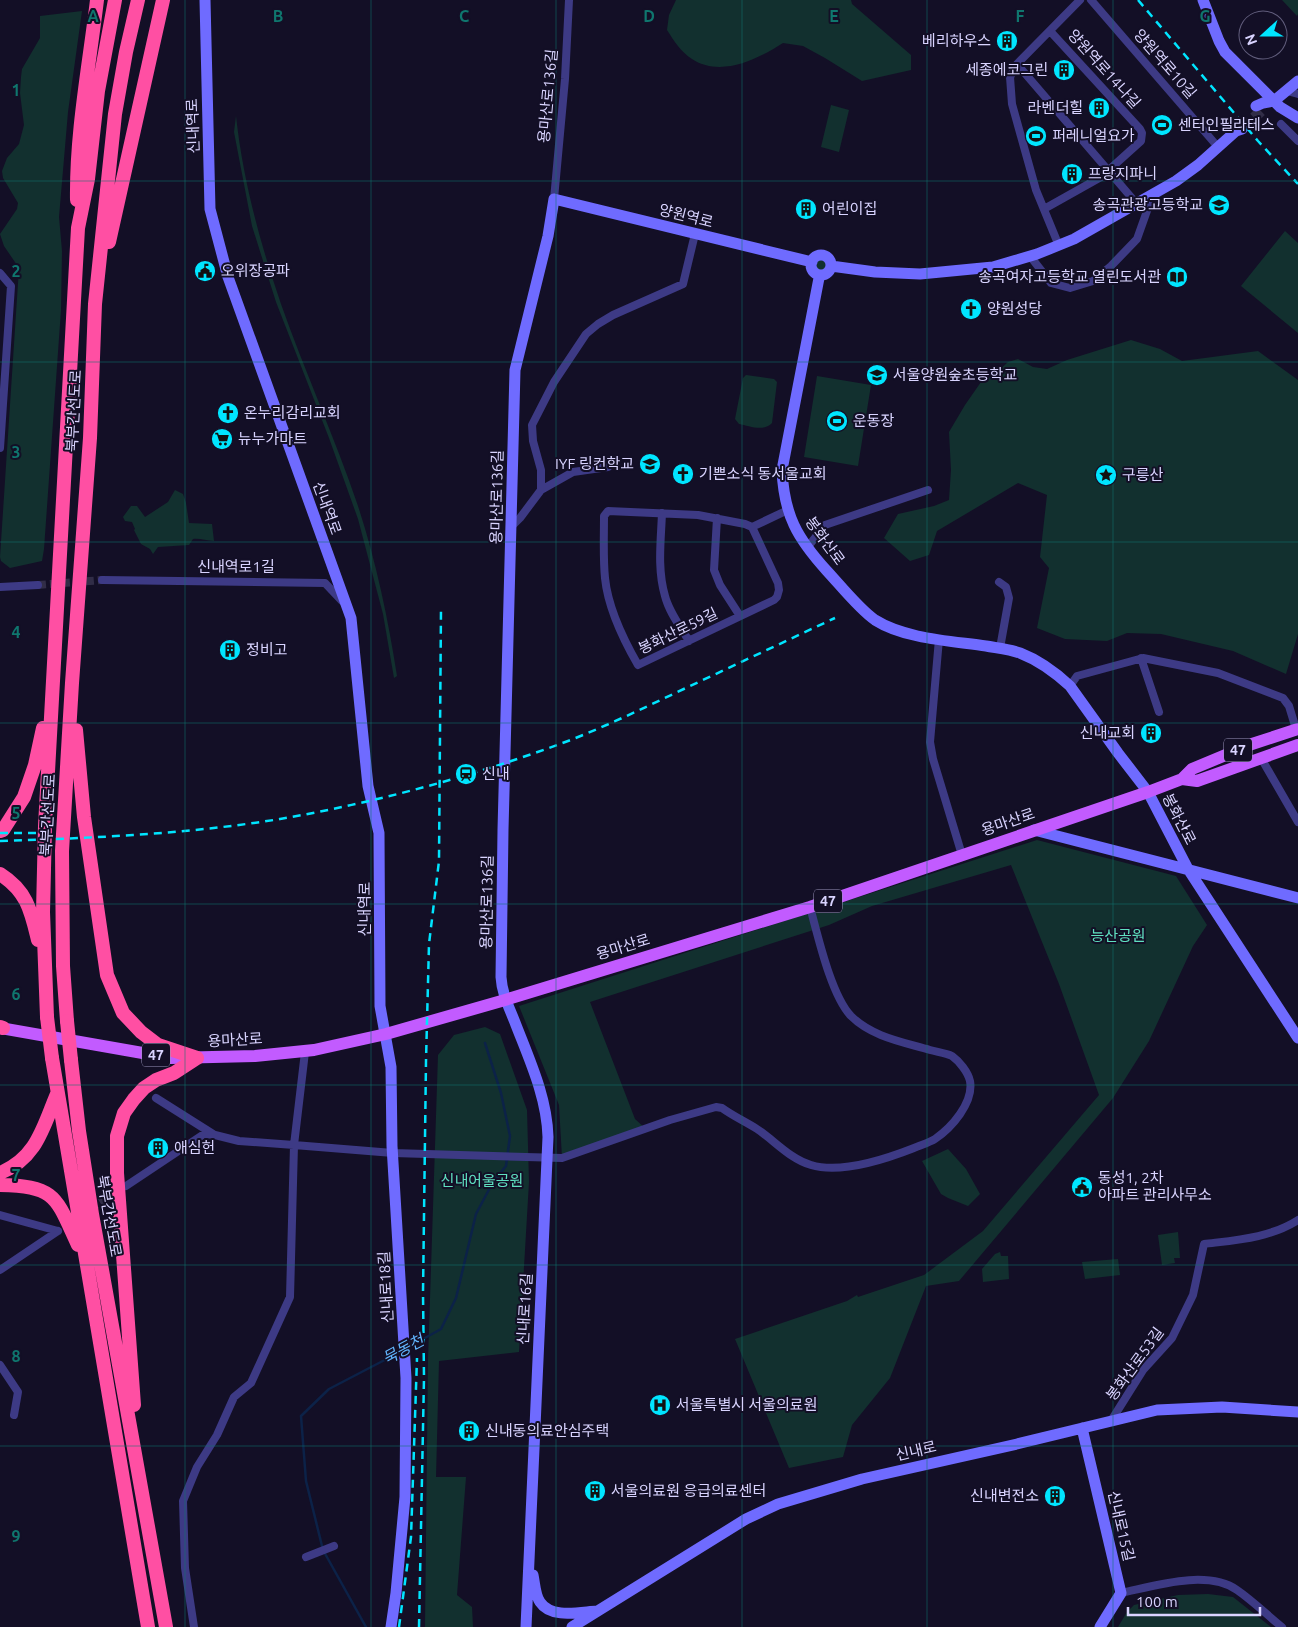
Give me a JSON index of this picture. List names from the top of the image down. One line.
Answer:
{"streets":{"highway":["북부간선도로"],"main road":["47","용마산로"],"street":["양원역로10길","양원역로14나길","용마산로136길","신내역로","양원역로","봉화산로","신내역로1길","봉화산로59길","신내로18길","신내로16길","봉화산로53길","신내로","신내로15길"]},"crossings":[["용마산로136길","양원역로"],["용마산로136길","용마산로"],["용마산로136길","신내로16길"],["신내역로","신내역로1길"],["신내역로","용마산로"],["신내역로","신내로18길"],["양원역로","봉화산로"],["봉화산로","용마산로"],["용마산로","신내로18길"],["용마산로","신내로16길"],["봉화산로53길","신내로"],["신내로","신내로15길"]],"water":["묵동천"],"parks":["능산공원","신내어울공원"],"places":{"building":["베리하우스","세종에코그린","라벤더힐","프랑지파니","어린이집","정비고","신내교회","애심헌","신내동의료안심주택","서울의료원 응급의료센터","신내변전소"],"sports":["센터인필라테스","퍼레니얼요가","운동장"],"school or university":["송곡관광고등학교","서울양원숲초등학교","IYF 링컨학교"],"public building":["오위장공파","동성1, 2차 아파트 관리사무소"],"library":["송곡여자고등학교 열린도서관"],"church":["양원성당","온누리감리교회","기쁜소식 동서울교회"],"supermarket":["뉴누가마트"],"place":["구릉산"],"station":["신내"],"hospital":["서울특별시 서울의료원"]},"scale_bar":"100 m","north":"left","grid":{"columns":["A","B","C","D","E","F","G"],"rows":["1","2","3","4","5","6","7","8","9"]}}
